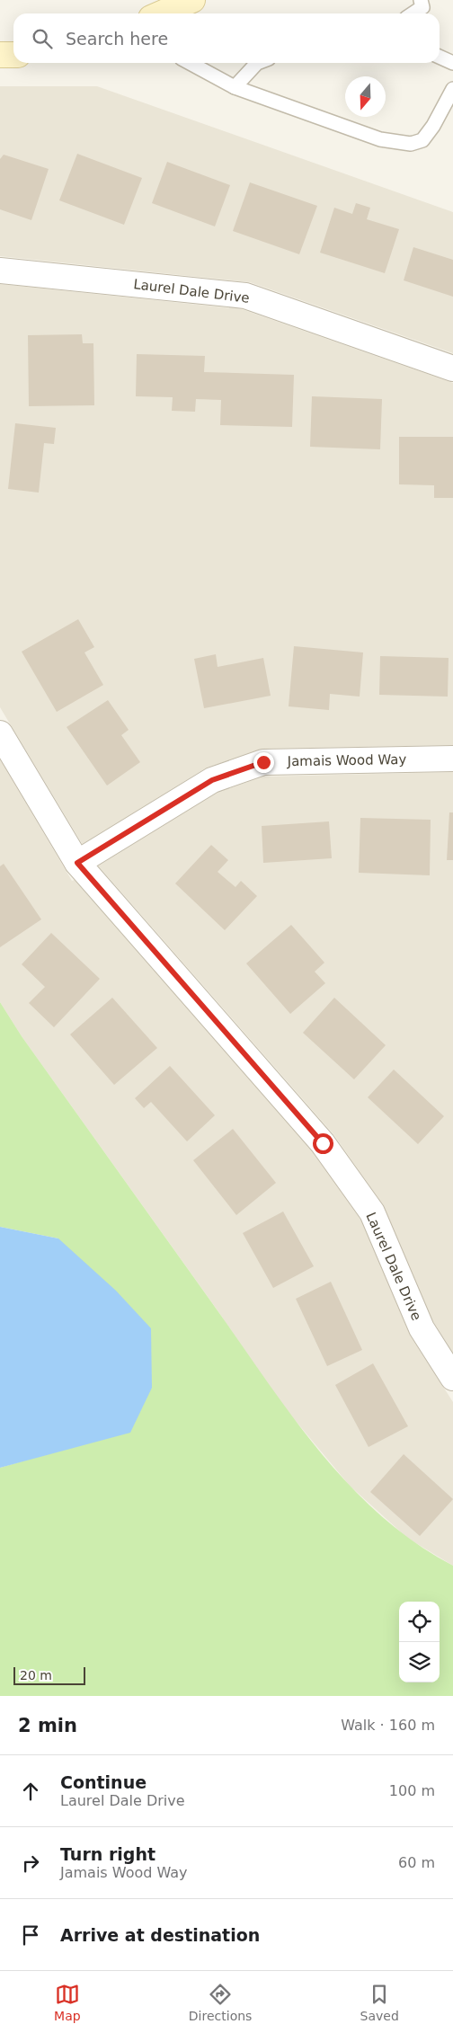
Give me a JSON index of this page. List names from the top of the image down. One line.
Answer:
{"streets":{"street":["Laurel Dale Drive","Jamais Wood Way"]},"crossings":[["Laurel Dale Drive","Jamais Wood Way"]],"scale_bar":"20 m","north":"bottom","page":{"search":"Search here","scale":"20 m","heading":["2 min","Walk · 160 m"],"list":[["Continue","Laurel Dale Drive","100 m"],["Turn right","Jamais Wood Way","60 m"],"Arrive at destination"],"nav":["Map","Directions","Saved"]}}
